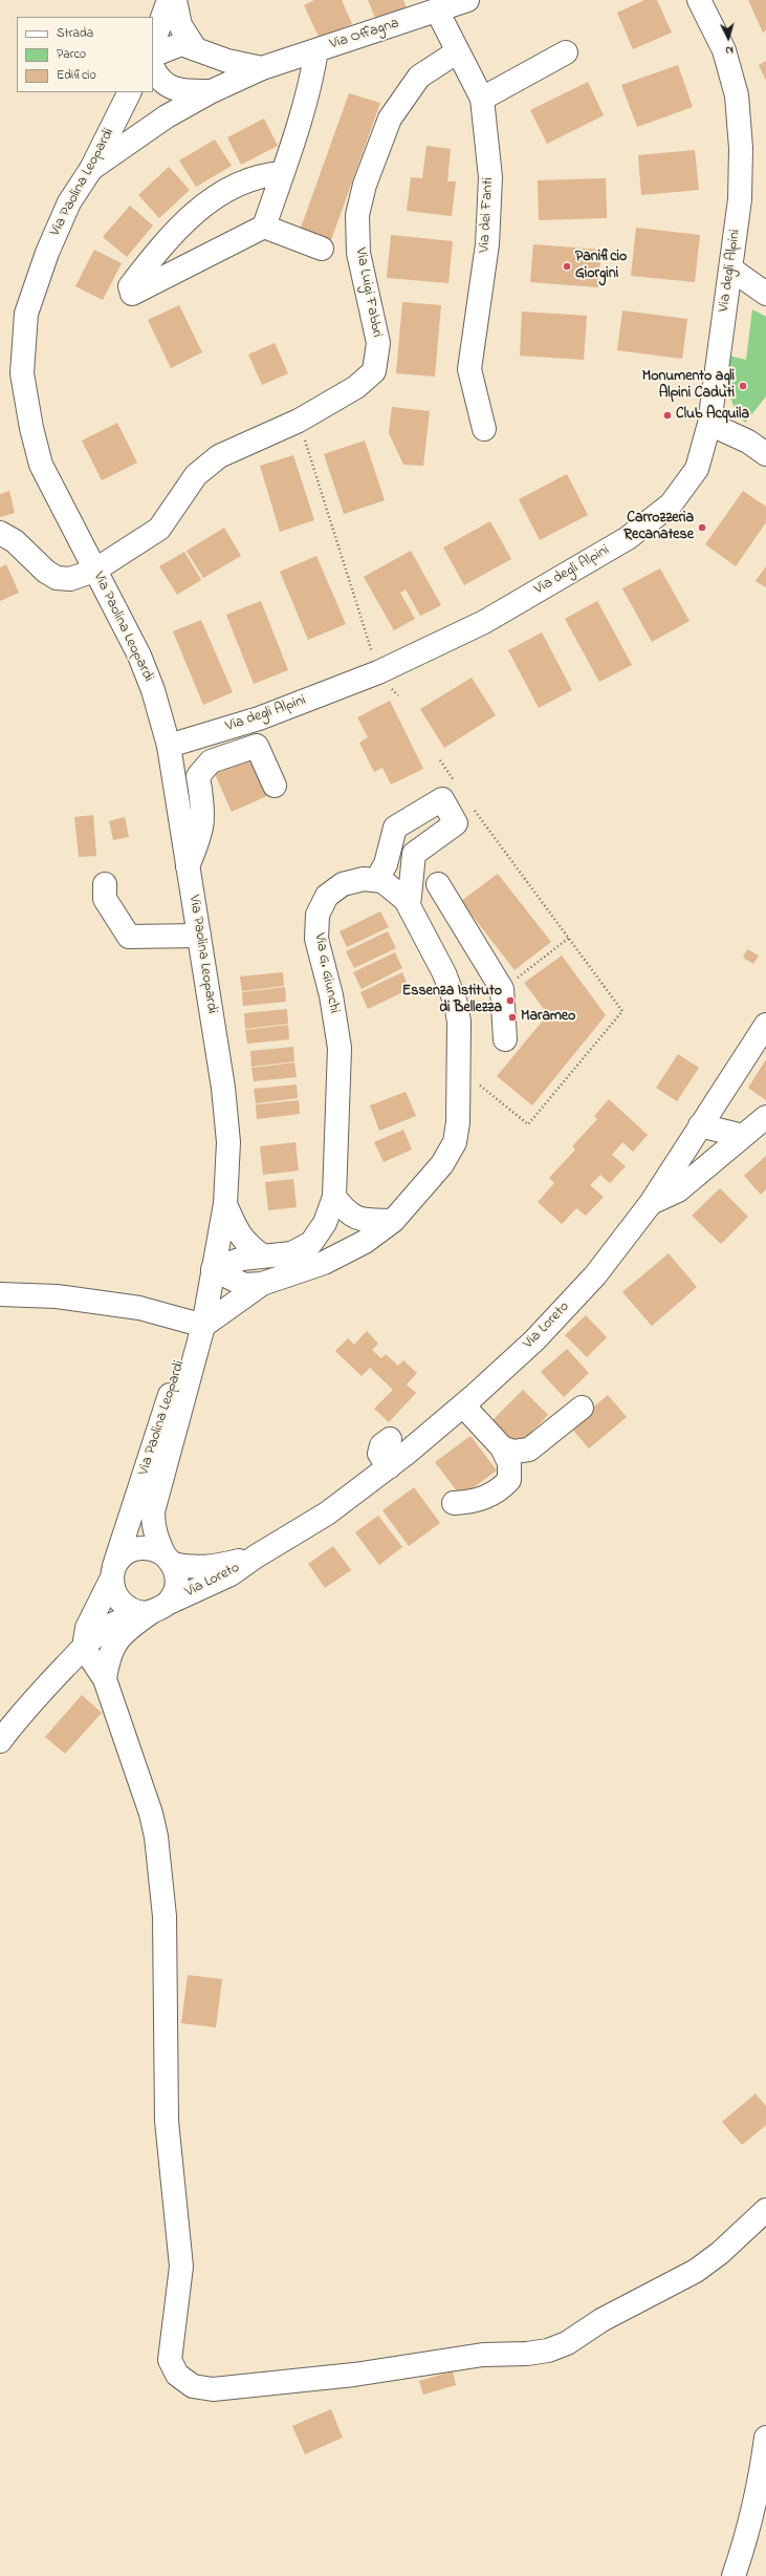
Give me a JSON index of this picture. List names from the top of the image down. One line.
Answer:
{"streets":{"street":["Via Offagna","Via Paolina Leopardi","Via dei Fanti","Via degli Alpini","Via Luigi Fabbri","Via G. Giunchi","Via Loreto"]},"crossings":[["Via Offagna","Via Paolina Leopardi"],["Via Offagna","Via dei Fanti"],["Via Paolina Leopardi","Via degli Alpini"],["Via Paolina Leopardi","Via Luigi Fabbri"],["Via Paolina Leopardi","Via G. Giunchi"],["Via Paolina Leopardi","Via Loreto"],["Via dei Fanti","Via Luigi Fabbri"]],"places":["Panificio Giorgini","Monumento agli Alpini Caduti","Club Acquila","Carrozzeria Recanatese","Essenza Istituto di Bellezza","Marameo"],"legend":["Strada","Parco","Edificio"],"north":"bottom"}
